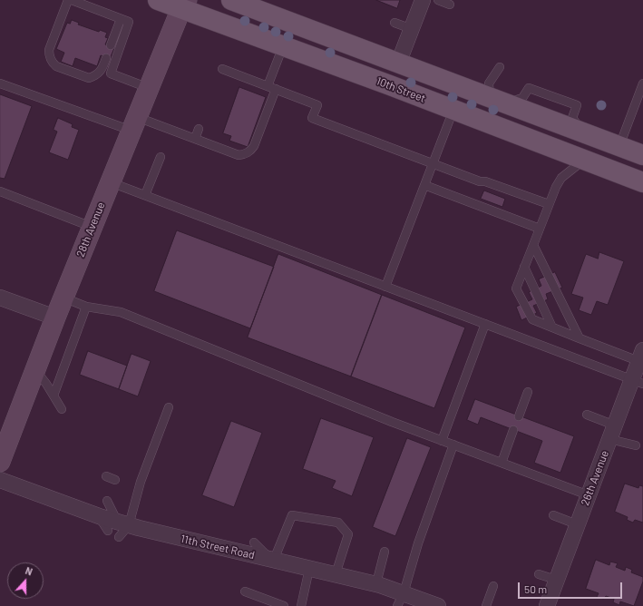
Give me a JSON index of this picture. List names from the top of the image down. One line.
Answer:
{"streets":{"main road":["10th Street"],"street":["28th Avenue","26th Avenue","11th Street Road"]},"crossings":[["10th Street","28th Avenue"]],"scale_bar":"50 m","north":"top"}
